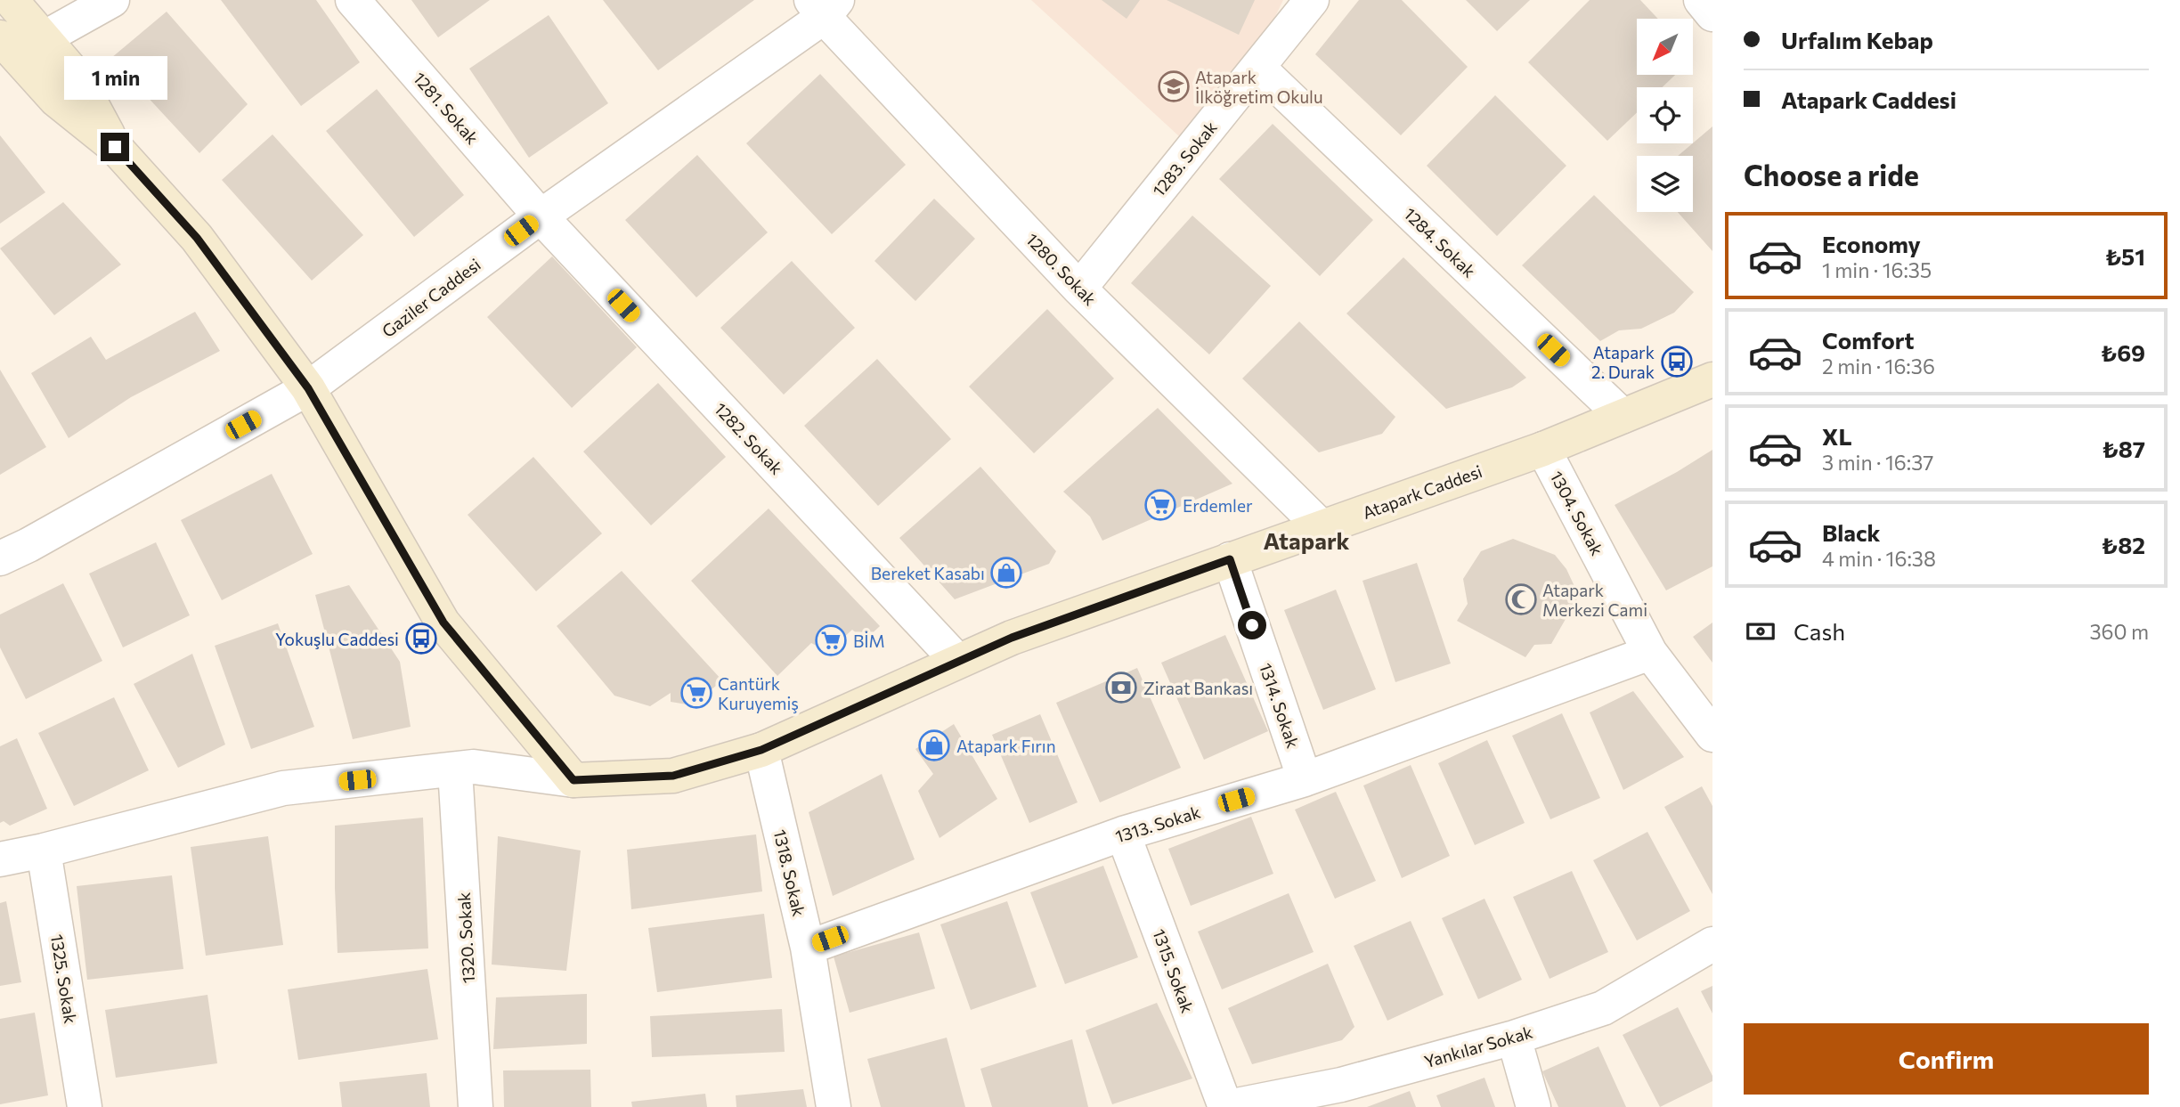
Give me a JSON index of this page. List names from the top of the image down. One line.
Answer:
{"streets":{"street":["1281. Sokak","1283. Sokak","1284. Sokak","1280. Sokak","Gaziler Caddesi","1282. Sokak","Atapark Caddesi","1304. Sokak","1314. Sokak","1313. Sokak","1318. Sokak","1320. Sokak","1315. Sokak","1325. Sokak","Yankılar Sokak"]},"crossings":[["1281. Sokak","Gaziler Caddesi"],["1281. Sokak","1282. Sokak"],["1283. Sokak","1284. Sokak"],["1283. Sokak","1280. Sokak"],["1284. Sokak","Atapark Caddesi"],["1280. Sokak","Gaziler Caddesi"],["1280. Sokak","Atapark Caddesi"],["Gaziler Caddesi","1282. Sokak"],["1282. Sokak","Atapark Caddesi"],["Atapark Caddesi","1304. Sokak"],["Atapark Caddesi","1314. Sokak"],["Atapark Caddesi","1318. Sokak"],["1304. Sokak","1313. Sokak"],["1314. Sokak","1313. Sokak"],["1313. Sokak","1318. Sokak"],["1313. Sokak","1315. Sokak"],["1315. Sokak","Yankılar Sokak"]],"districts":["Atapark"],"places":{"school or university":["Atapark İlköğretim Okulu"],"bus stop":["Atapark 2. Durak","Yokuşlu Caddesi"],"supermarket":["Erdemler","BİM","Cantürk Kuruyemiş"],"shop":["Bereket Kasabı","Atapark Fırın"],"mosque":["Atapark Merkezi Cami"],"bank":["Ziraat Bankası"]},"north":"bottom left","page":{"banner":["Urfalım Kebap","Atapark Caddesi"],"bubble":"1 min","heading":"Choose a ride","list":[{"name":"Economy","note":"1 min · 16:35","value":"₺51"},{"name":"Comfort","note":"2 min · 16:36","value":"₺69"},{"name":"XL","note":"3 min · 16:37","value":"₺87"},{"name":"Black","note":"4 min · 16:38","value":"₺82"}],"pay":["Cash","360 m"],"buttons":"Confirm"}}
